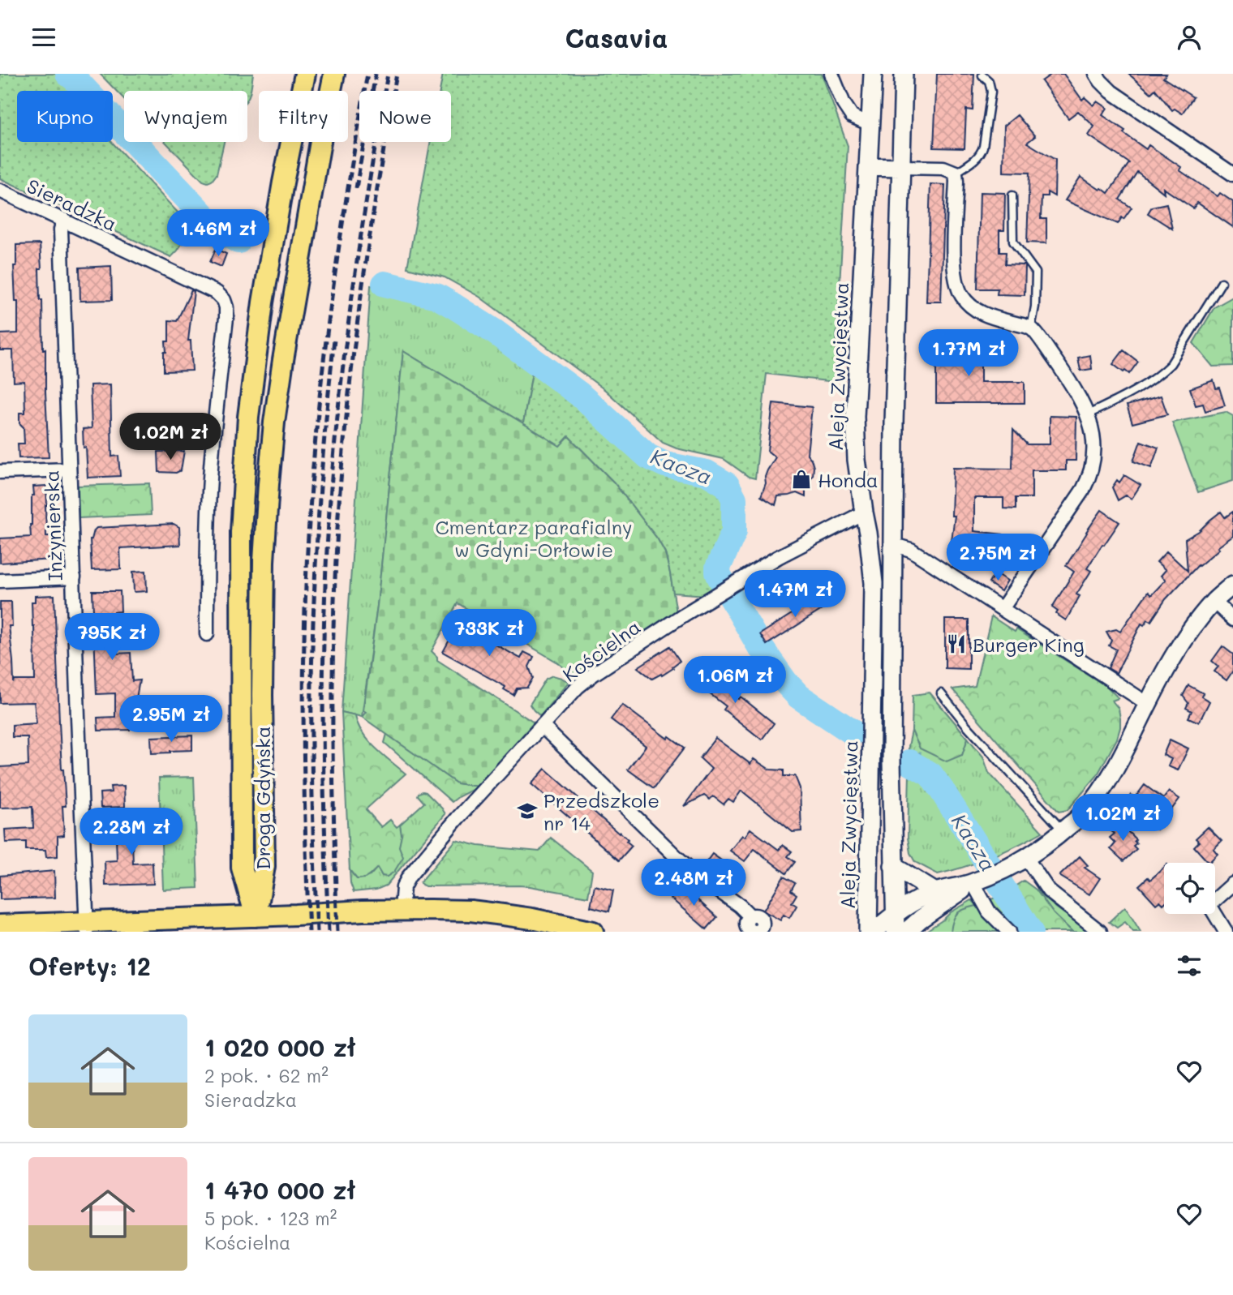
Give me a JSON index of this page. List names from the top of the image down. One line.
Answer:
{"streets":{"main road":["Aleja Zwycięstwa","Droga Gdyńska"],"street":["Sieradzka","Inżynierska","Kościelna"]},"crossings":[["Sieradzka","Inżynierska"],["Aleja Zwycięstwa","Kościelna"]],"water":["Kacza"],"parks":["Cmentarz parafialny w Gdyni-Orłowie"],"places":{"shop":["Honda"],"restaurant":["Burger King"],"school or university":["Przedszkole nr 14"]},"page":{"header":"Casavia","chip":["Kupno","Wynajem","Filtry","Nowe"],"price":["1.46M zł","1.77M zł","1.02M zł","2.75M zł","1.47M zł","733K zł","795K zł","1.06M zł","2.95M zł","1.02M zł","2.28M zł","2.48M zł"],"heading":"Oferty: 12","list":[{"name":"1 020 000 zł","note":"2 pok. · 62 m² · Sieradzka"},{"name":"1 470 000 zł","note":"5 pok. · 123 m² · Kościelna"}]}}
